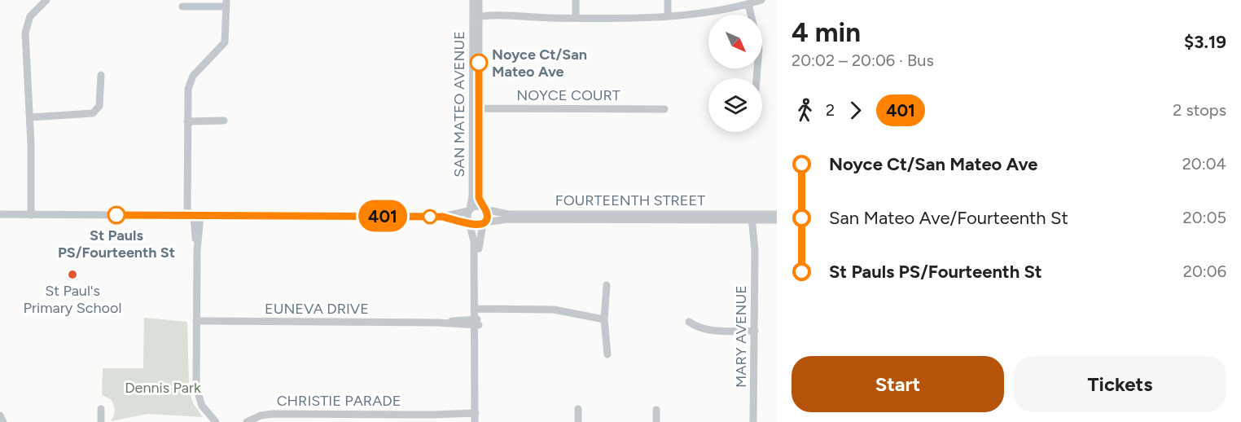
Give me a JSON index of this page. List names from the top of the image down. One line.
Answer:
{"streets":{"street":["NOYCE COURT","SAN MATEO AVENUE","FOURTEENTH STREET","EUNEVA DRIVE","MARY AVENUE","CHRISTIE PARADE"]},"crossings":[["NOYCE COURT","SAN MATEO AVENUE"],["SAN MATEO AVENUE","FOURTEENTH STREET"],["FOURTEENTH STREET","MARY AVENUE"]],"parks":["Dennis Park"],"places":["Noyce Ct/San Mateo Ave","St Pauls PS/Fourteenth St","St Paul's Primary School"],"lines":["bus line 401"],"north":"bottom right","page":{"on_map":"401","heading":["4 min","20:02 – 20:06 · Bus","$3.19"],"legs":["2","401","2 stops"],"list":[{"name":"Noyce Ct/San Mateo Ave","value":"20:04"},{"name":"San Mateo Ave/Fourteenth St","value":"20:05"},{"name":"St Pauls PS/Fourteenth St","value":"20:06"}],"buttons":["Start","Tickets"]}}
